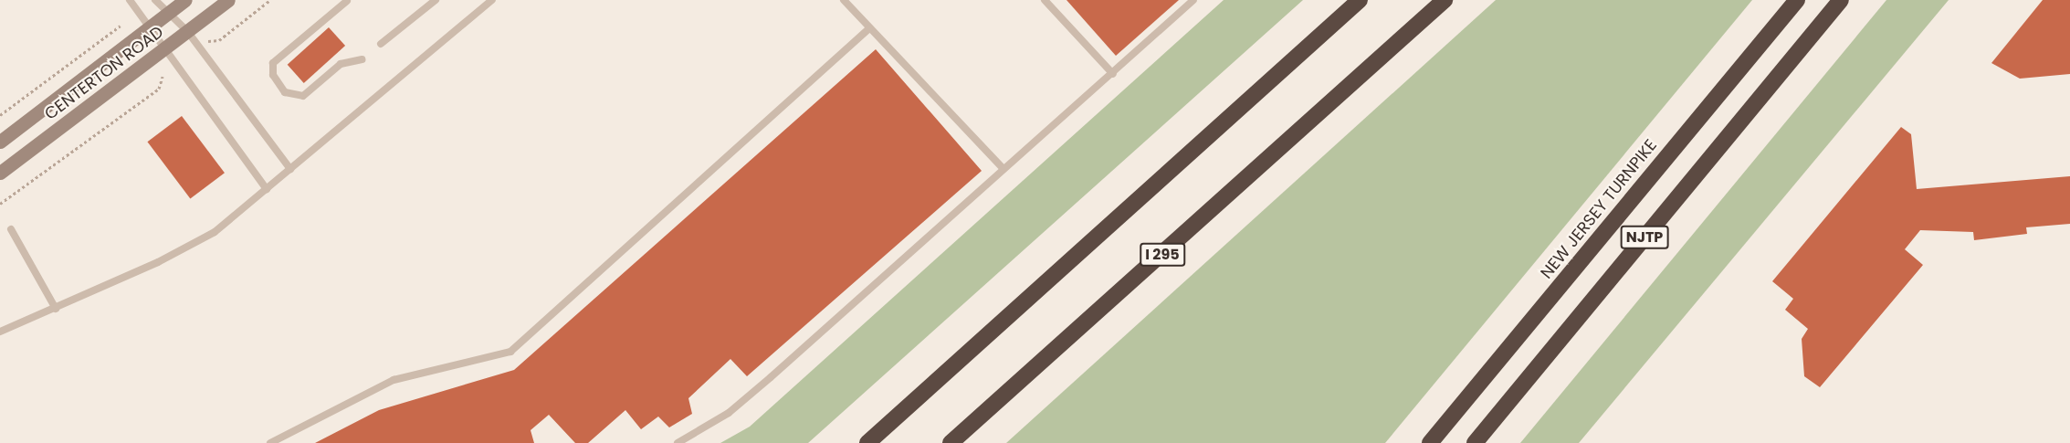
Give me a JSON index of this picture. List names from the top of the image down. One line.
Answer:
{"streets":{"highway":["NEW JERSEY TURNPIKE","NJTP","I 295"],"main road":["CENTERTON ROAD"]}}
